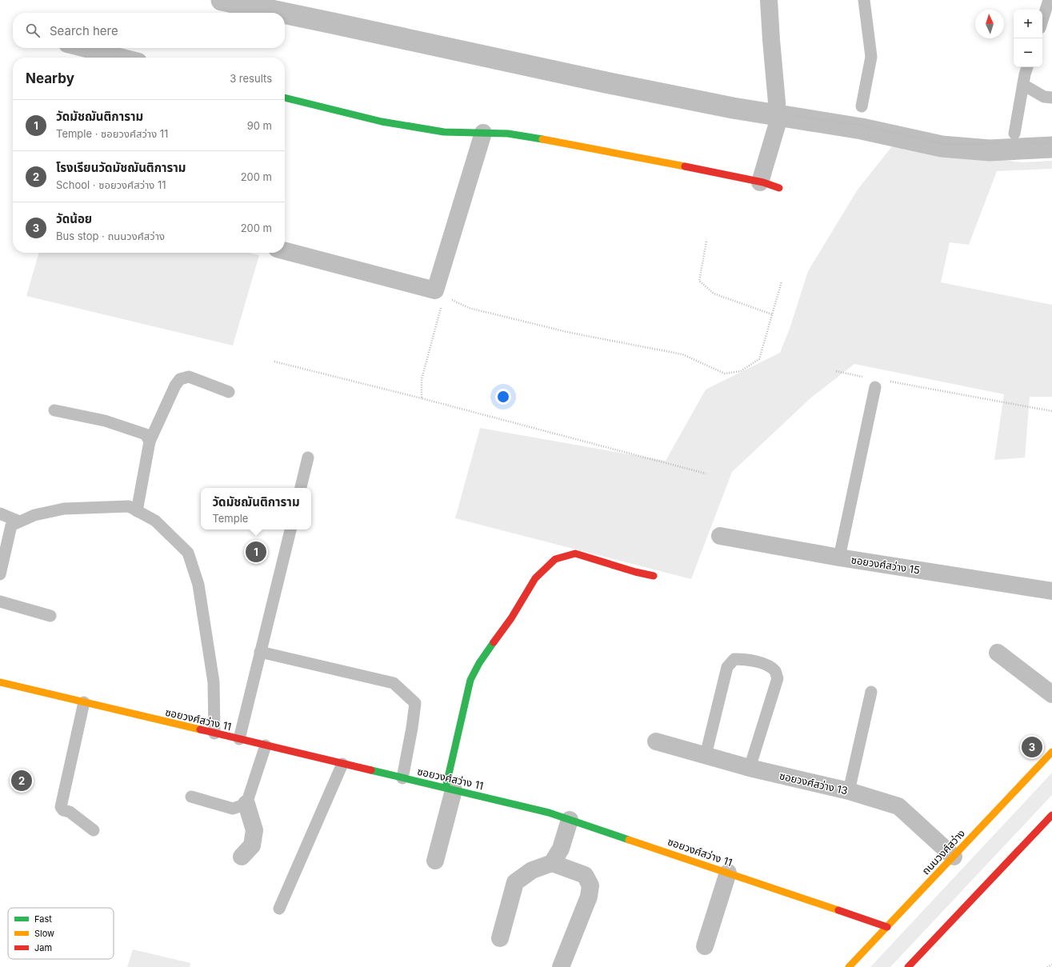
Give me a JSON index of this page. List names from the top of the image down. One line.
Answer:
{"streets":{"street":["ซอยวงศ์สว่าง 15","ซอยวงศ์สว่าง 11","ซอยวงศ์สว่าง 13","ถนนวงศ์สว่าง"]},"crossings":[["ซอยวงศ์สว่าง 11","ถนนวงศ์สว่าง"],["ซอยวงศ์สว่าง 13","ถนนวงศ์สว่าง"]],"legend":["Fast","Slow","Jam"],"north":"top","page":{"map_buttons":["+","−"],"search":"Search here","heading":["Nearby","3 results"],"list":[{"mark":"1","name":"วัดมัชฌันติการาม","note":"Temple · ซอยวงศ์สว่าง 11","value":"90 m"},{"mark":"2","name":"โรงเรียนวัดมัชฌันติการาม","note":"School · ซอยวงศ์สว่าง 11","value":"200 m"},{"mark":"3","name":"วัดน้อย","note":"Bus stop · ถนนวงศ์สว่าง","value":"200 m"}],"popup":["วัดมัชฌันติการาม","Temple"],"pins":["1","3","2"]}}
